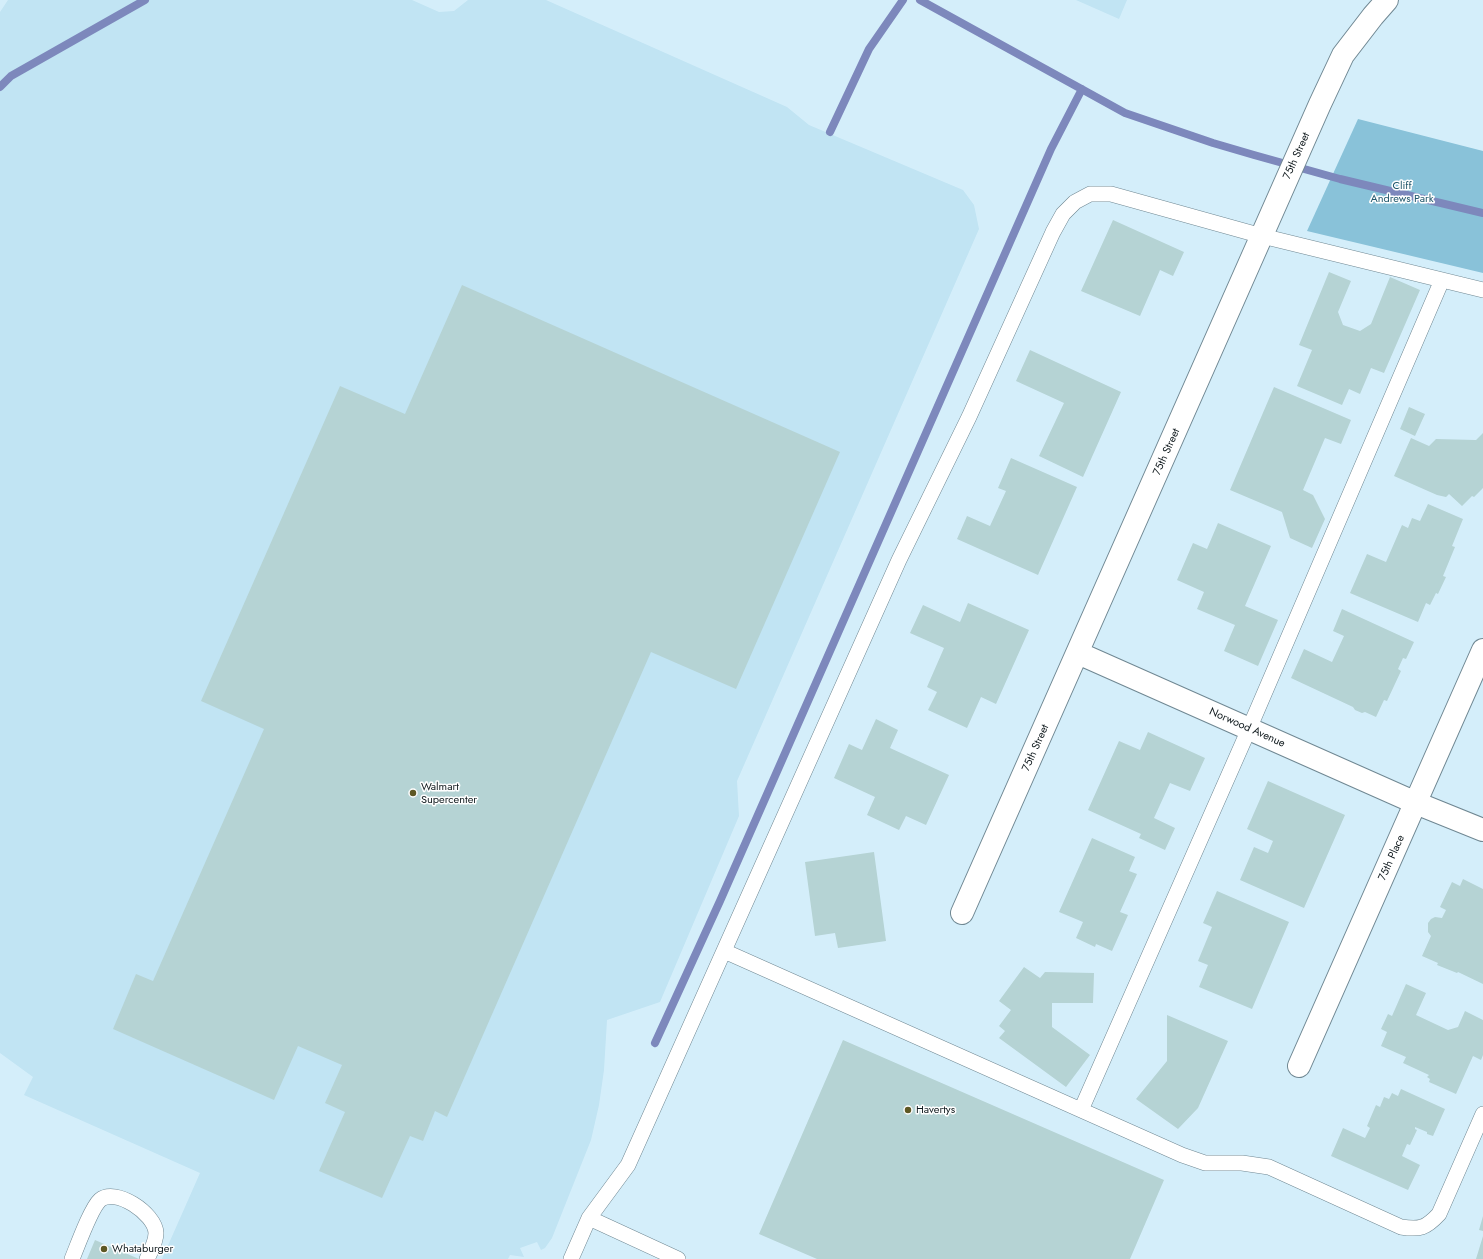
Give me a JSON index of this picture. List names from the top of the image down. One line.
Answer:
{"streets":{"street":["75th Street","Norwood Avenue","75th Place"]},"crossings":[["75th Street","Norwood Avenue"],["Norwood Avenue","75th Place"]],"parks":["Cliff Andrews Park"],"places":["Walmart Supercenter","Havertys","Whataburger"]}
